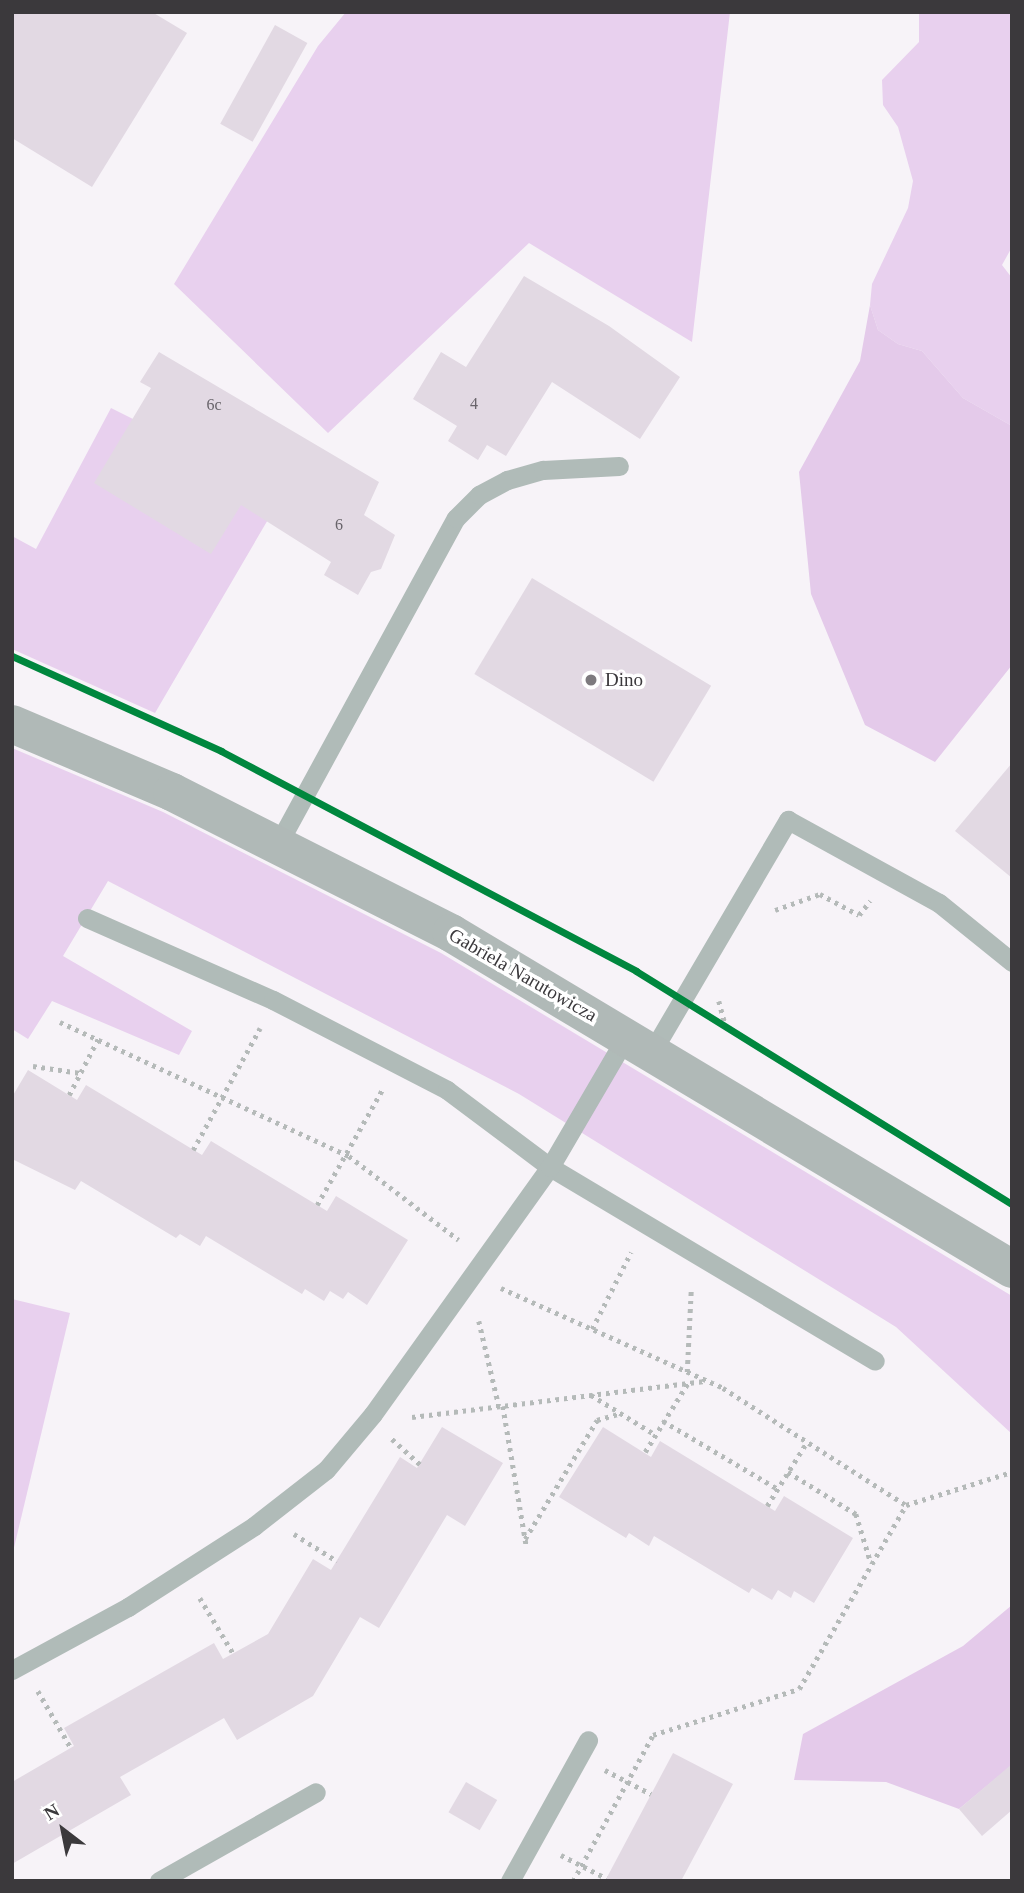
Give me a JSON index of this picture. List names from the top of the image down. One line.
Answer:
{"streets":{"main road":["Gabriela Narutowicza"]},"places":["Dino"],"house_numbers":["4","6c","6"],"north":"top left"}
